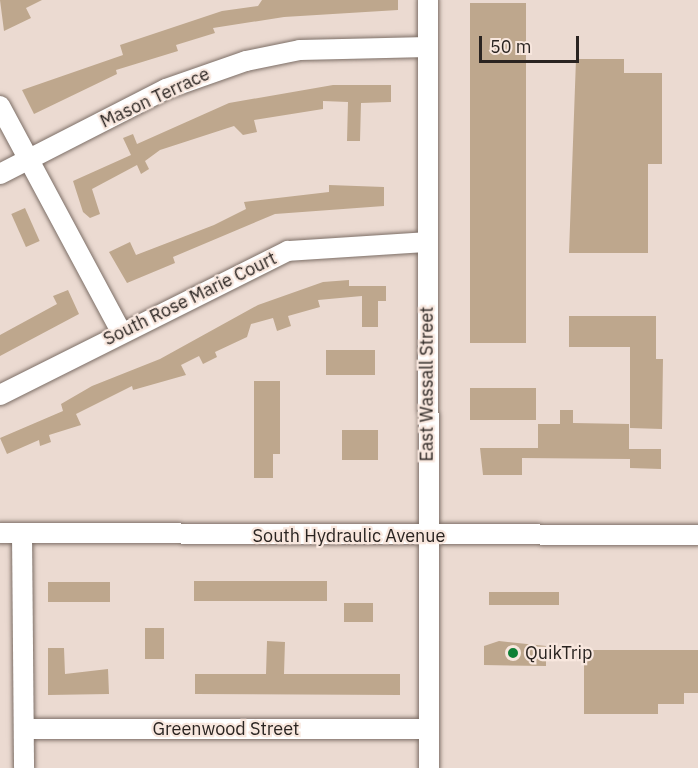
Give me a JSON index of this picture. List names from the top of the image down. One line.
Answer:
{"streets":{"street":["Mason Terrace","South Rose Marie Court","East Wassall Street","South Hydraulic Avenue","Greenwood Street"]},"crossings":[["Mason Terrace","East Wassall Street"],["South Rose Marie Court","East Wassall Street"],["East Wassall Street","South Hydraulic Avenue"],["East Wassall Street","Greenwood Street"]],"places":["QuikTrip"],"scale_bar":"50 m"}
